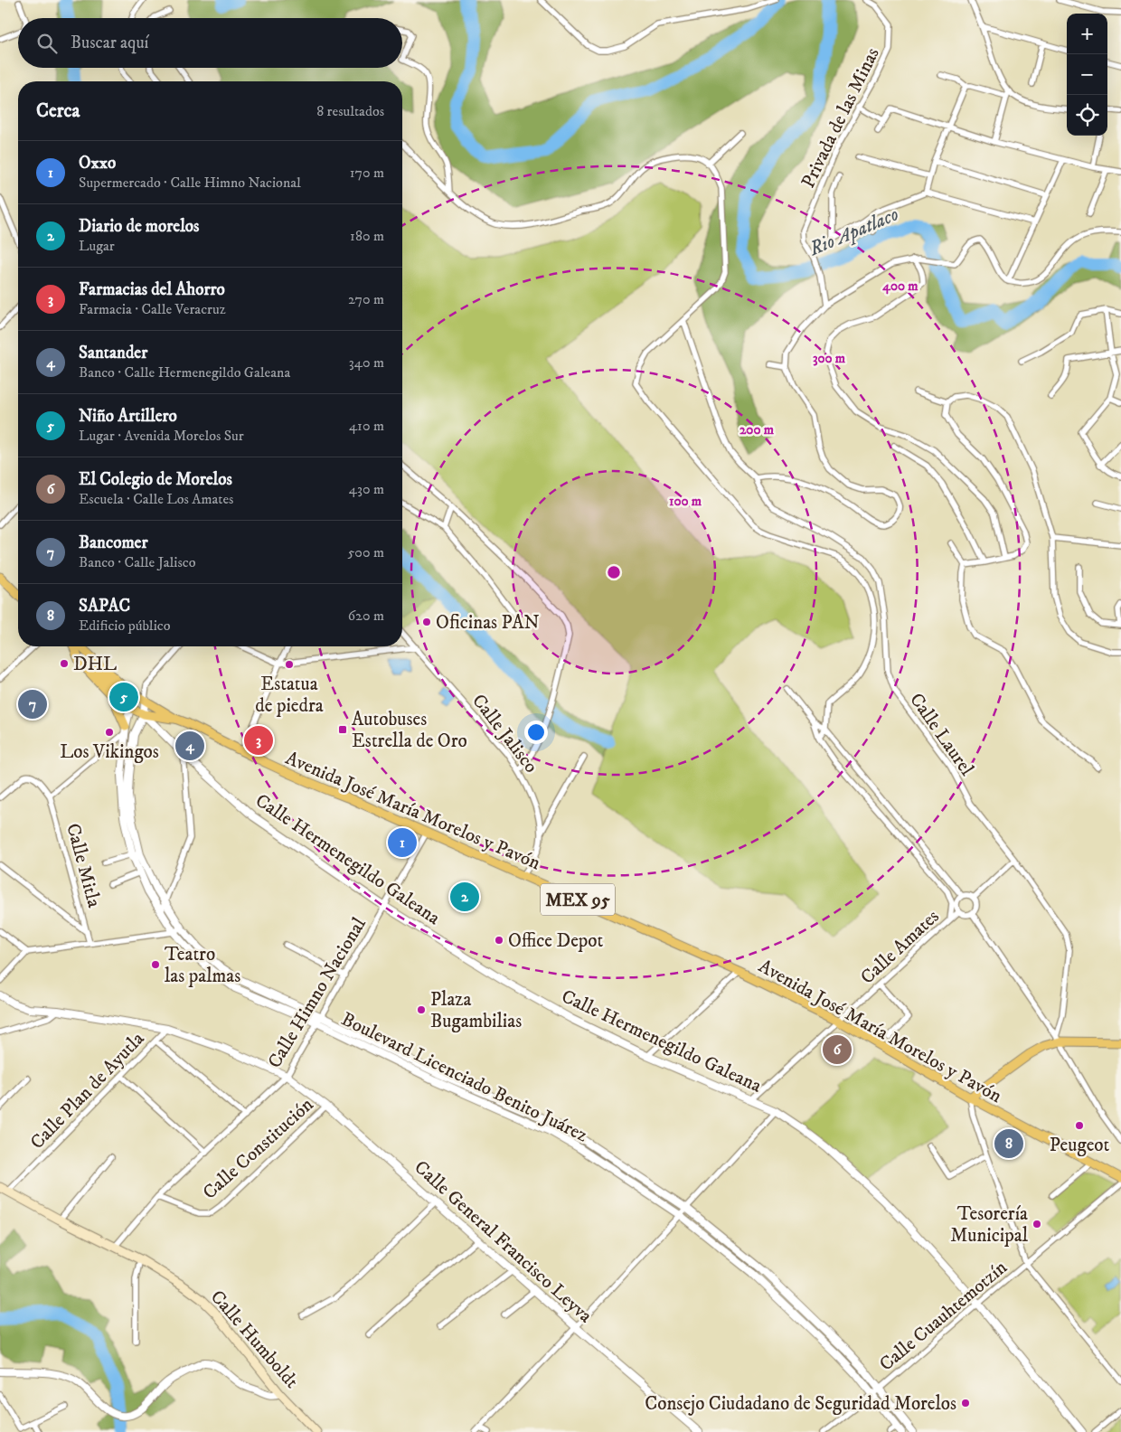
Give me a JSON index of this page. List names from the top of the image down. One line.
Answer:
{"streets":{"main road":["Avenida José María Morelos y Pavón","MEX 95","Calle Humboldt"],"street":["Privada de las Minas","Calle Jalisco","Calle Laurel","Calle Hermenegildo Galeana","Calle Mitla","Calle Amates","Calle Himno Nacional","Boulevard Licenciado Benito Juárez","Calle Plan de Ayutla","Calle Constitución","Calle General Francisco Leyva","Calle Cuauhtemotzín"]},"crossings":[["Calle Jalisco","Avenida José María Morelos y Pavón"],["Avenida José María Morelos y Pavón","MEX 95"],["Avenida José María Morelos y Pavón","Calle Amates"],["Avenida José María Morelos y Pavón","Calle Himno Nacional"],["Calle Hermenegildo Galeana","MEX 95"],["Calle Hermenegildo Galeana","Calle Amates"],["Calle Hermenegildo Galeana","Calle Himno Nacional"],["Calle Hermenegildo Galeana","Boulevard Licenciado Benito Juárez"],["Calle Hermenegildo Galeana","Calle Cuauhtemotzín"],["MEX 95","Boulevard Licenciado Benito Juárez"],["Calle Himno Nacional","Boulevard Licenciado Benito Juárez"],["Calle Himno Nacional","Calle Constitución"],["Calle Himno Nacional","Calle General Francisco Leyva"],["Calle Himno Nacional","Calle Humboldt"],["Boulevard Licenciado Benito Juárez","Calle Cuauhtemotzín"],["Calle Plan de Ayutla","Calle General Francisco Leyva"],["Calle Plan de Ayutla","Calle Humboldt"],["Calle Constitución","Calle General Francisco Leyva"]],"water":["Rio Apatlaco"],"places":{"other":["Oficinas PAN","DHL","Estatua de piedra","Los Vikingos","Office Depot","Teatro las palmas","Plaza Bugambilias","Peugeot","Tesorería Municipal","Consejo Ciudadano de Seguridad Morelos"],"transit":["Autobuses Estrella de Oro"]},"page":{"map_buttons":["+","−"],"search":"Buscar aquí","heading":["Cerca","8 resultados"],"list":[{"mark":"1","name":"Oxxo","note":"Supermercado · Calle Himno Nacional","value":"170 m"},{"mark":"2","name":"Diario de morelos","note":"Lugar","value":"180 m"},{"mark":"3","name":"Farmacias del Ahorro","note":"Farmacia · Calle Veracruz","value":"270 m"},{"mark":"4","name":"Santander","note":"Banco · Calle Hermenegildo Galeana","value":"340 m"},{"mark":"5","name":"Niño Artillero","note":"Lugar · Avenida Morelos Sur","value":"410 m"},{"mark":"6","name":"El Colegio de Morelos","note":"Escuela · Calle Los Amates","value":"430 m"},{"mark":"7","name":"Bancomer","note":"Banco · Calle Jalisco","value":"500 m"},{"mark":"8","name":"SAPAC","note":"Edificio público","value":"620 m"}],"pins":["5","7","3","4","1","2","6","8"]},"rings":["400 m","300 m","200 m","100 m"]}
